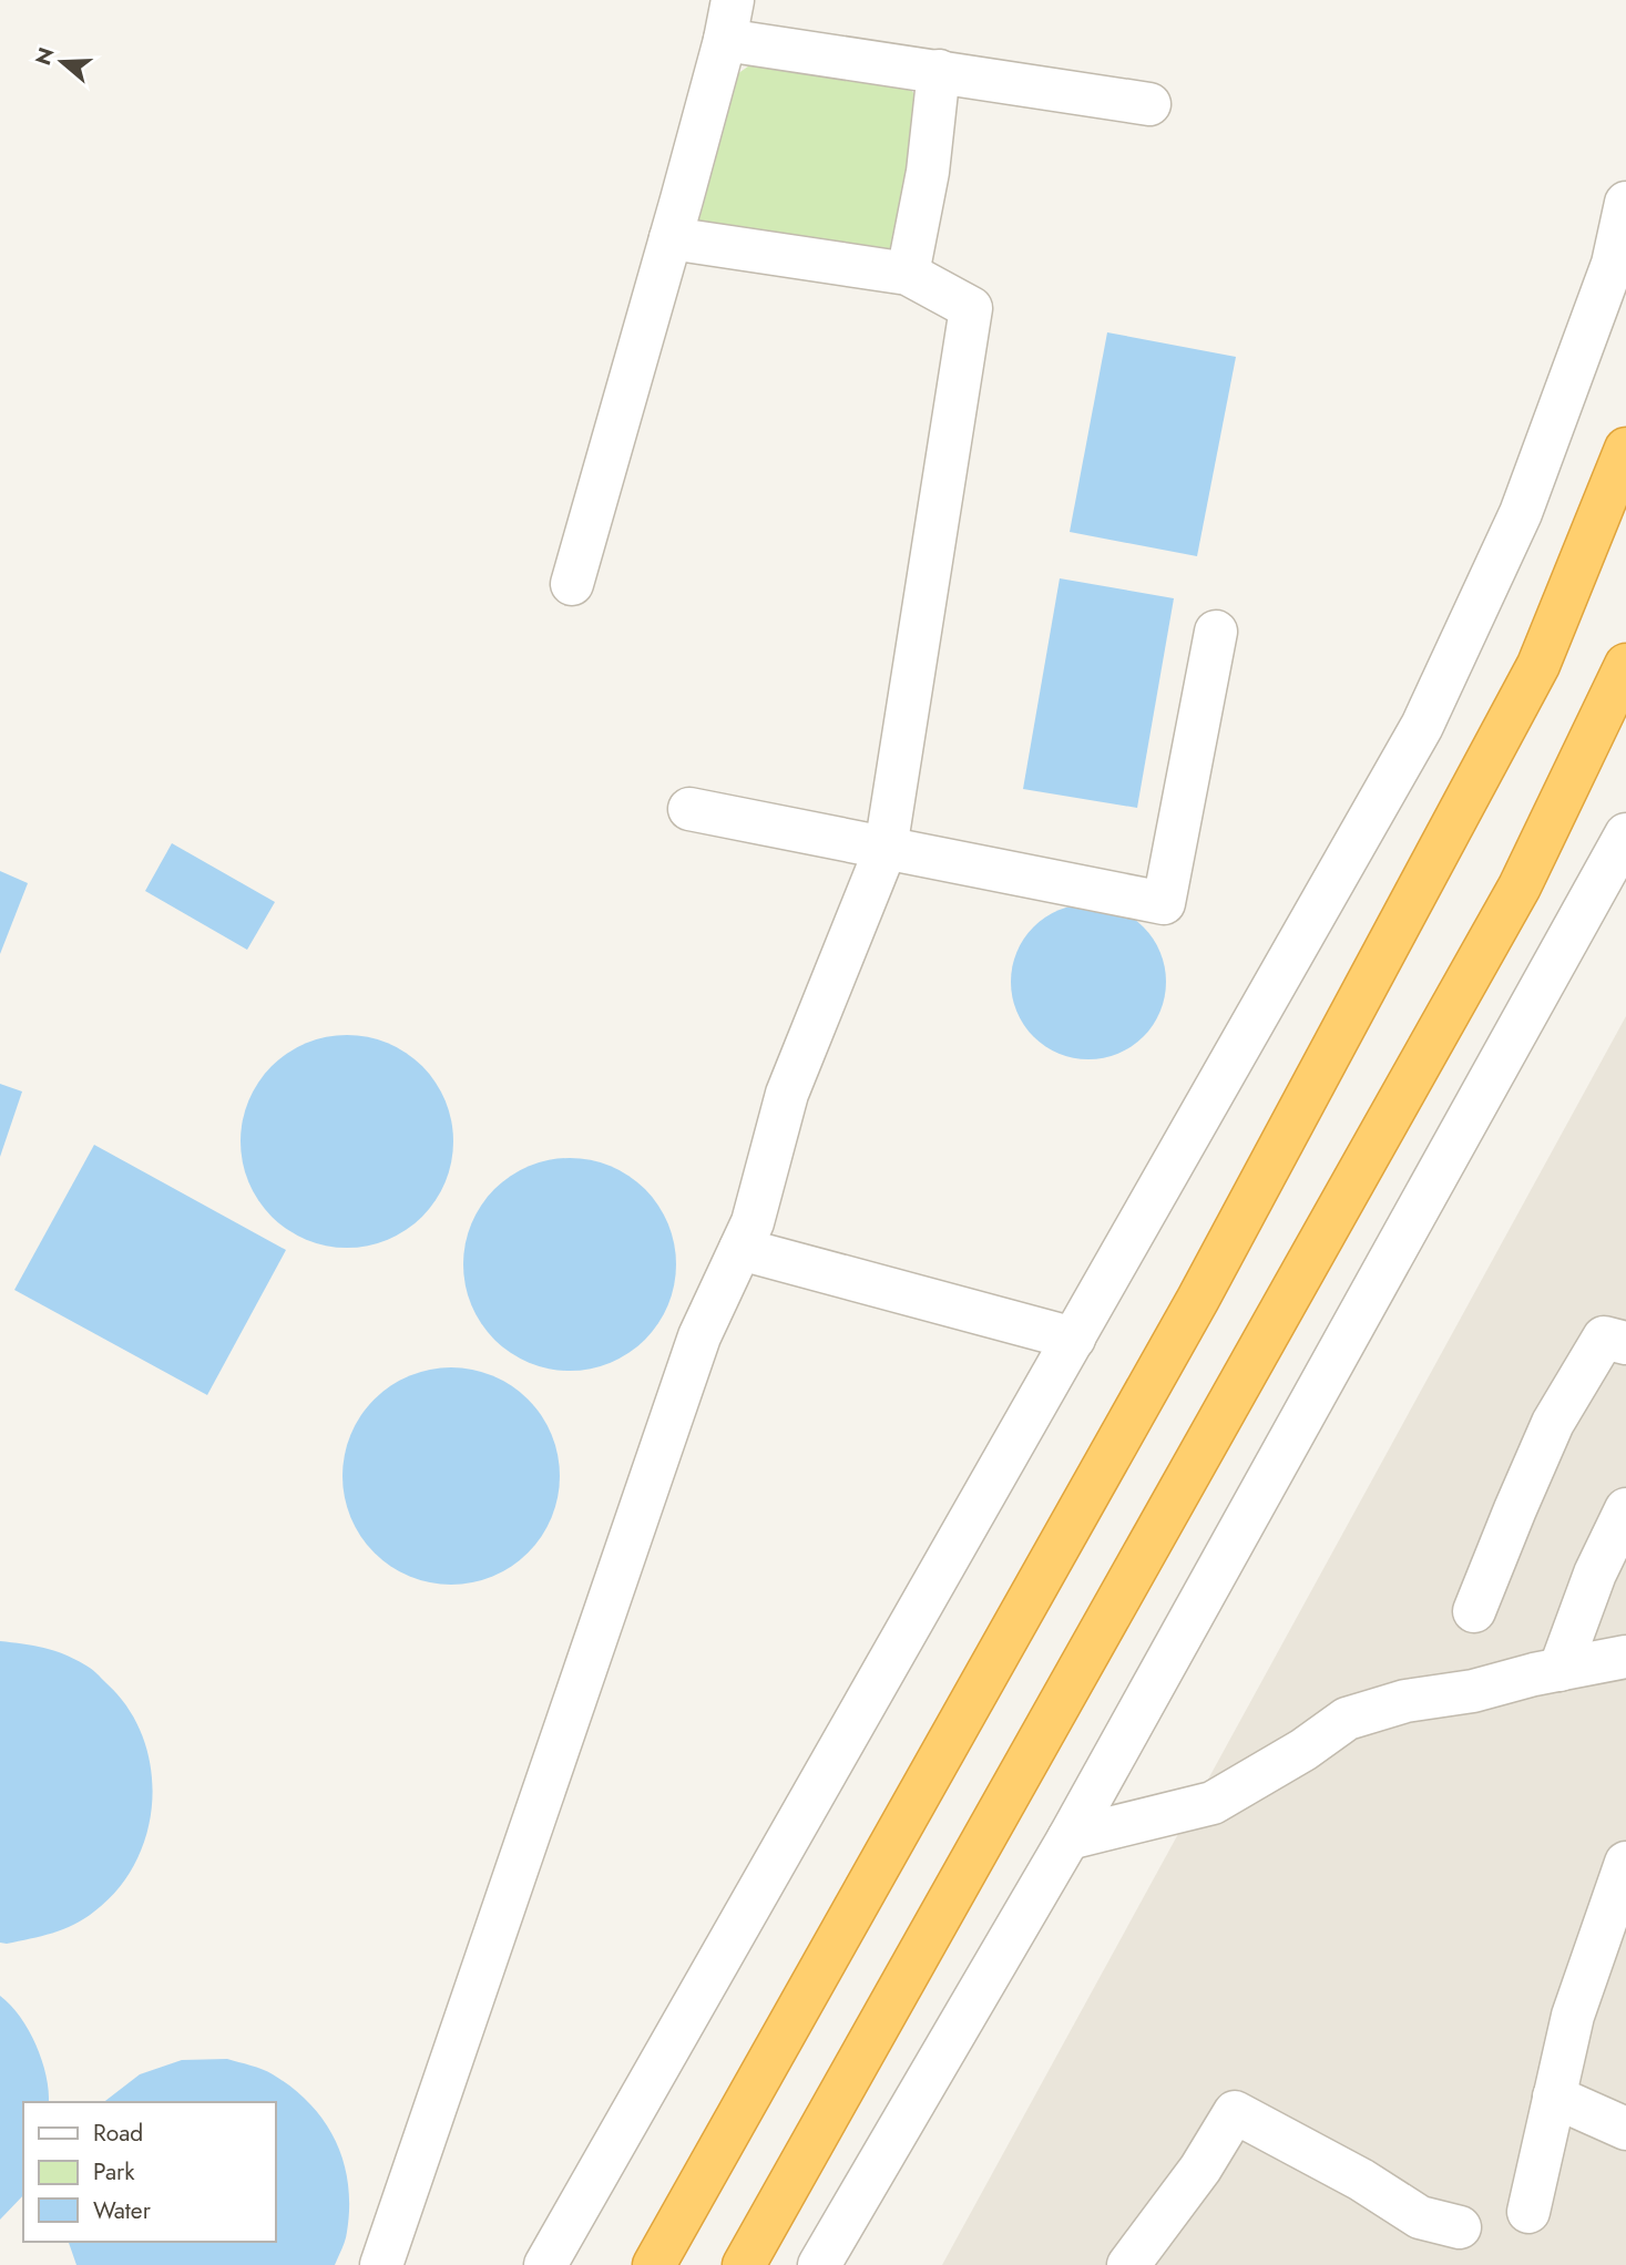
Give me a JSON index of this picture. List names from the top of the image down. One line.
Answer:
{"legend":["Road","Park","Water"],"north":"left"}
